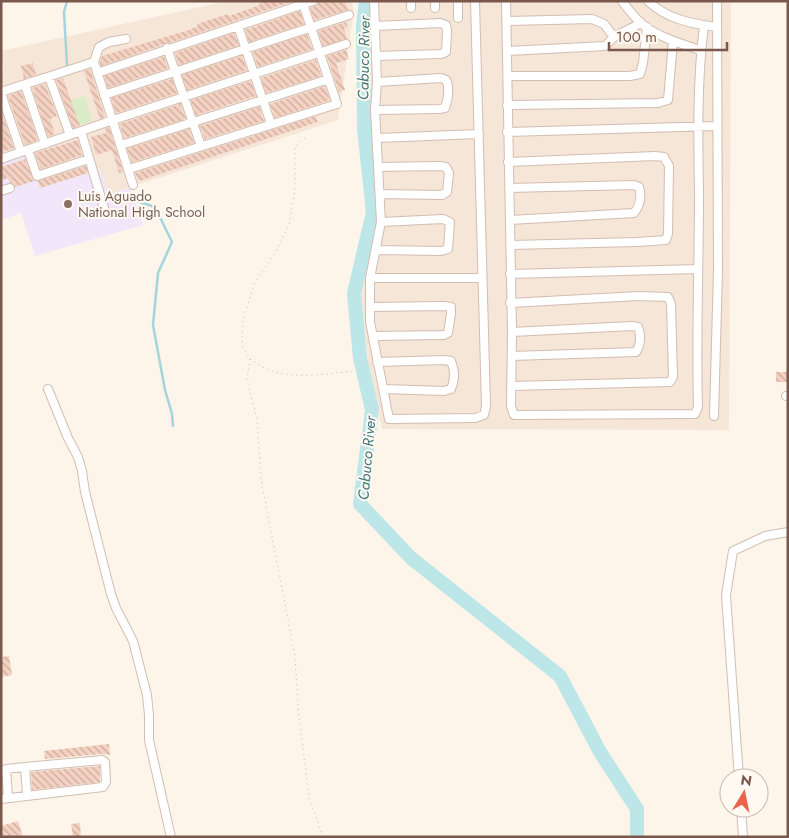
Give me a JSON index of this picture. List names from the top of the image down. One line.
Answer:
{"water":["Cabuco River"],"places":["Luis Aguado National High School"],"scale_bar":"100 m","north":"top"}
